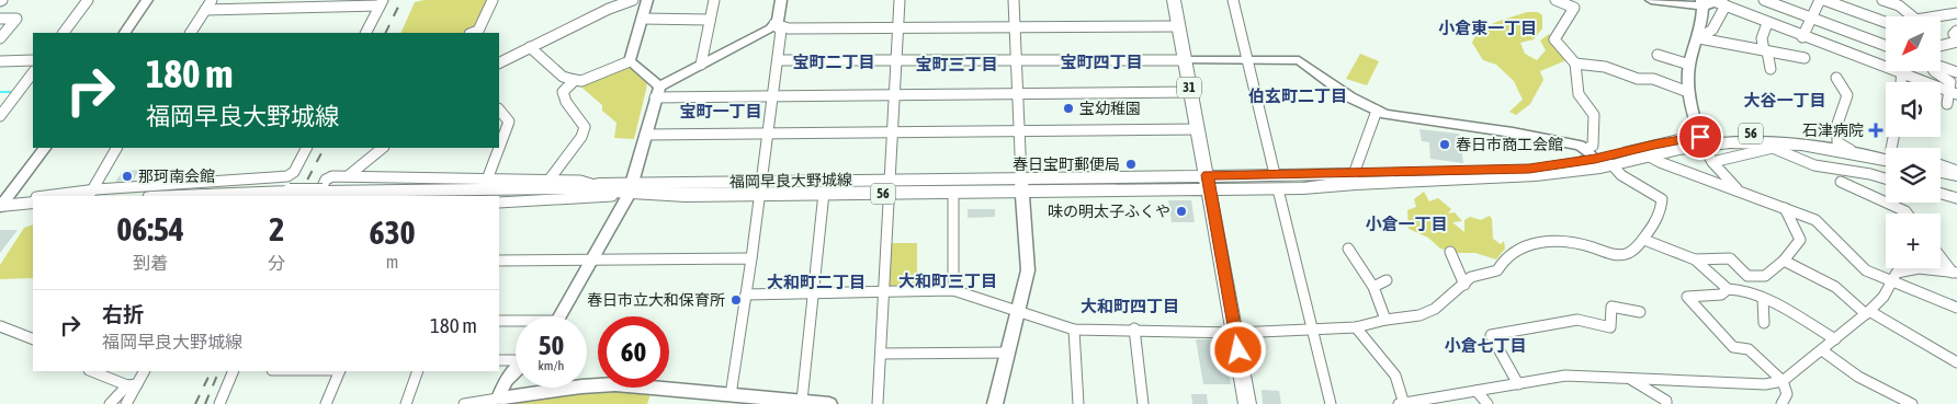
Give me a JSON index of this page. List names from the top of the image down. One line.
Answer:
{"streets":{"main road":["31","56","福岡早良大野城線"]},"crossings":[["31","福岡早良大野城線"]],"districts":["小倉東一丁目","宝町二丁目","宝町四丁目","宝町三丁目","伯玄町二丁目","大谷一丁目","宝町一丁目","小倉一丁目","大和町三丁目","大和町二丁目","大和町四丁目","小倉七丁目"],"places":{"other":["宝幼稚園","春日市商工会館","春日宝町郵便局","那珂南会館","味の明太子ふくや","春日市立大和保育所"],"health":["石津病院"]},"north":"bottom left","page":{"map_buttons":"+","turn":["180 m","福岡早良大野城線"],"eta":["06:54","到着","2","分","630","m"],"list":[{"name":"右折","note":"福岡早良大野城線","value":"180 m"}],"speed":"50 km/h","limit":"60"}}
